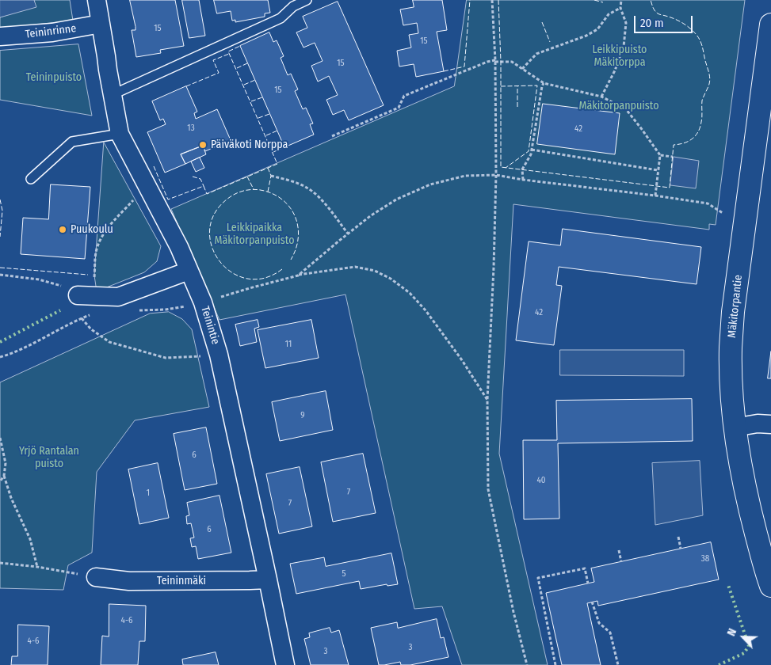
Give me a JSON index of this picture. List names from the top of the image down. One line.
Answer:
{"streets":{"street":["Teininrinne","Mäkitorpantie","Teinintie","Teininmäki"]},"crossings":[["Teininrinne","Teinintie"],["Teinintie","Teininmäki"]],"parks":["Leikkipuisto Mäkitorppa","Teininpuisto","Mäkitorpanpuisto","Leikkipaikka Mäkitorpanpuisto","Yrjö Rantalan puisto"],"places":["Päiväkoti Norppa","Puukoulu"],"house_numbers":["15","15","15","15","13","42","42","11","9","6","40","7","1","7","6","38","5","4-6","4-6","3","3"],"scale_bar":"20 m","north":"top left"}
